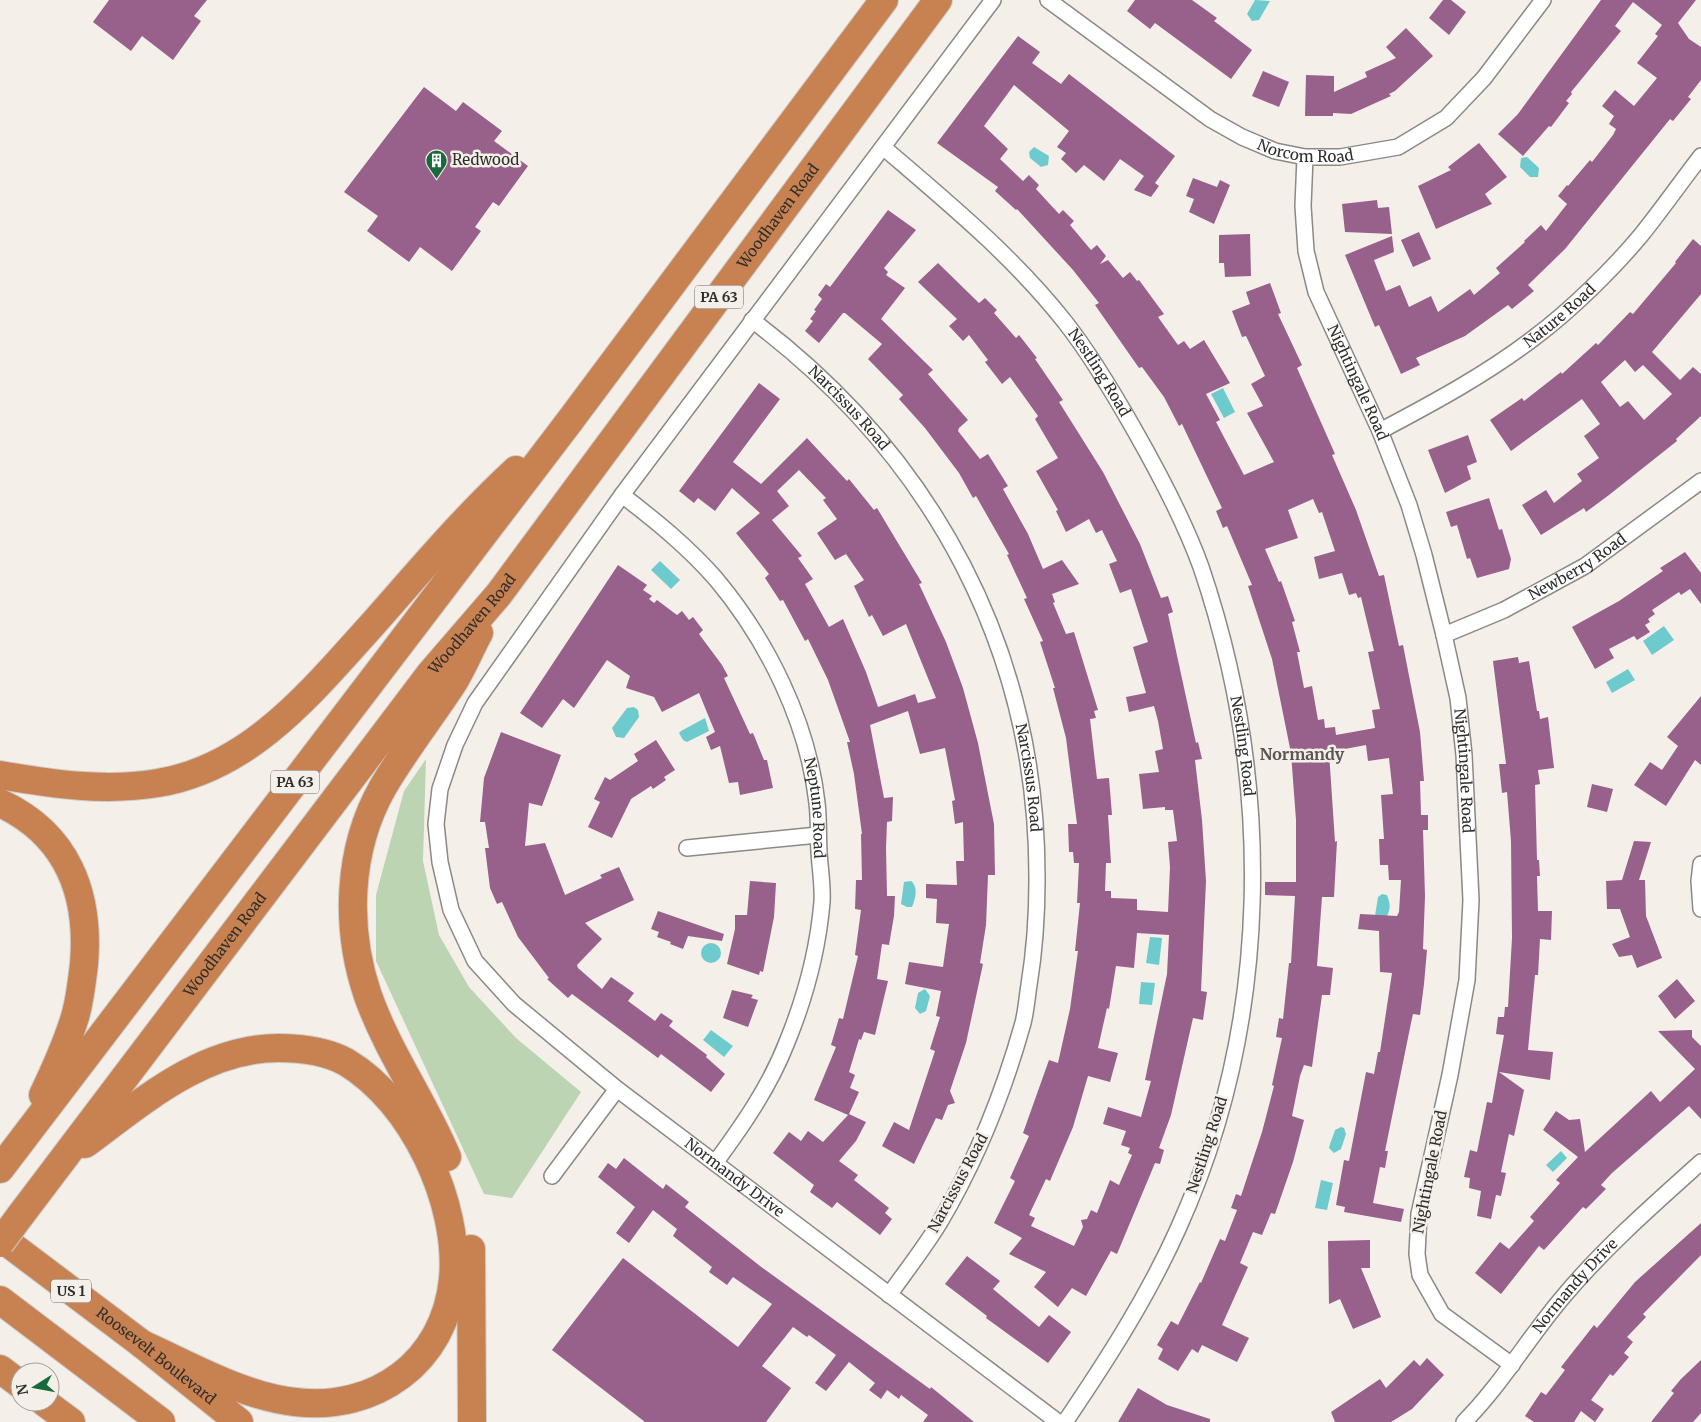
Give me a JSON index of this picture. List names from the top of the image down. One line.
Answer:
{"streets":{"highway":["Woodhaven Road","PA 63","US 1","Roosevelt Boulevard"],"street":["Norcom Road","Nature Road","Nestling Road","Nightingale Road","Narcissus Road","Newberry Road","Neptune Road","Normandy Drive"]},"crossings":[["Norcom Road","Nightingale Road"],["Woodhaven Road","PA 63"],["Nature Road","Nightingale Road"],["Nightingale Road","Newberry Road"],["Nightingale Road","Normandy Drive"],["Narcissus Road","Normandy Drive"],["Neptune Road","Normandy Drive"]],"districts":["Normandy"],"places":{"building":["Redwood"]},"north":"left"}
